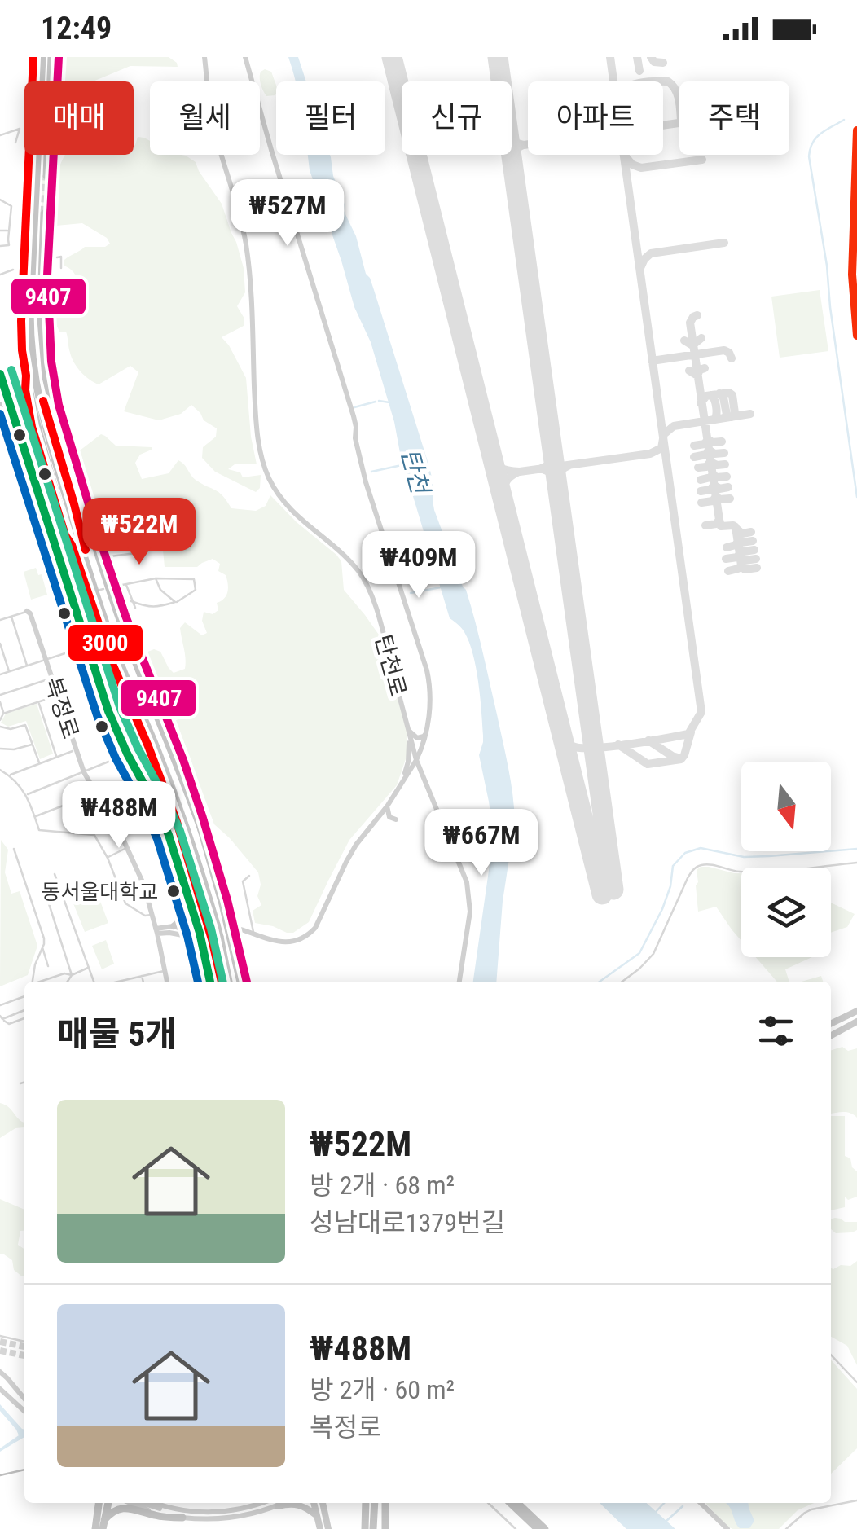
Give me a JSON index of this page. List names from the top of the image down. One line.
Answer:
{"streets":{"main road":["탄천로","복정로"]},"water":["탄천"],"places":["동서울대학교"],"lines":["transit line 9407","transit line 3000"],"north":"bottom","page":{"status":"12:49","chip":["매매","월세","필터","신규","아파트","주택"],"price":["₩527M","₩522M","₩409M","₩488M","₩667M"],"heading":"매물 5개","list":[{"name":"₩522M","note":"방 2개 · 68 m² · 성남대로1379번길"},{"name":"₩488M","note":"방 2개 · 60 m² · 복정로"}]}}
